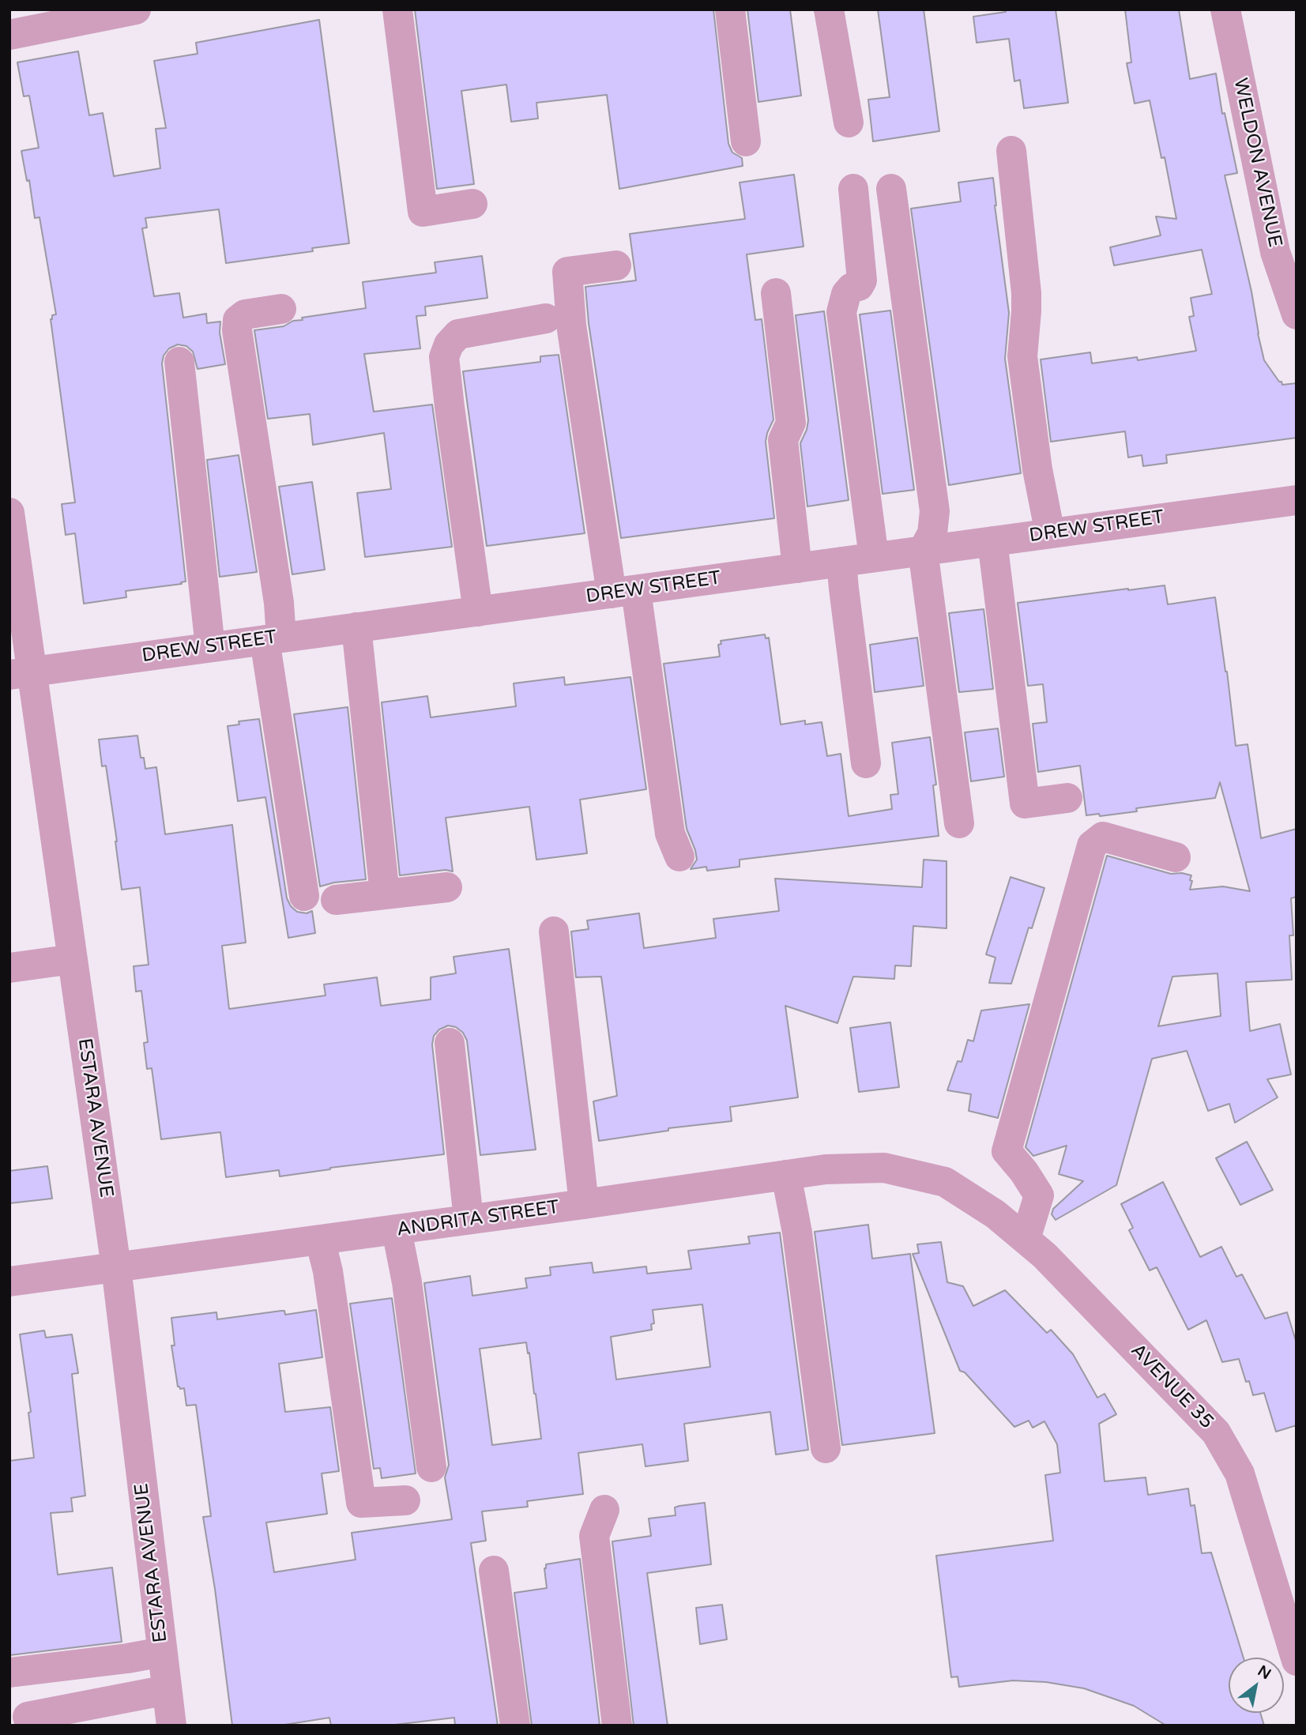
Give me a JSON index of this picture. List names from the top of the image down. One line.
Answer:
{"streets":{"street":["WELDON AVENUE","DREW STREET","ESTARA AVENUE","ANDRITA STREET","AVENUE 35"]},"crossings":[["DREW STREET","ESTARA AVENUE"],["ESTARA AVENUE","ANDRITA STREET"],["ANDRITA STREET","AVENUE 35"]],"north":"top right"}
